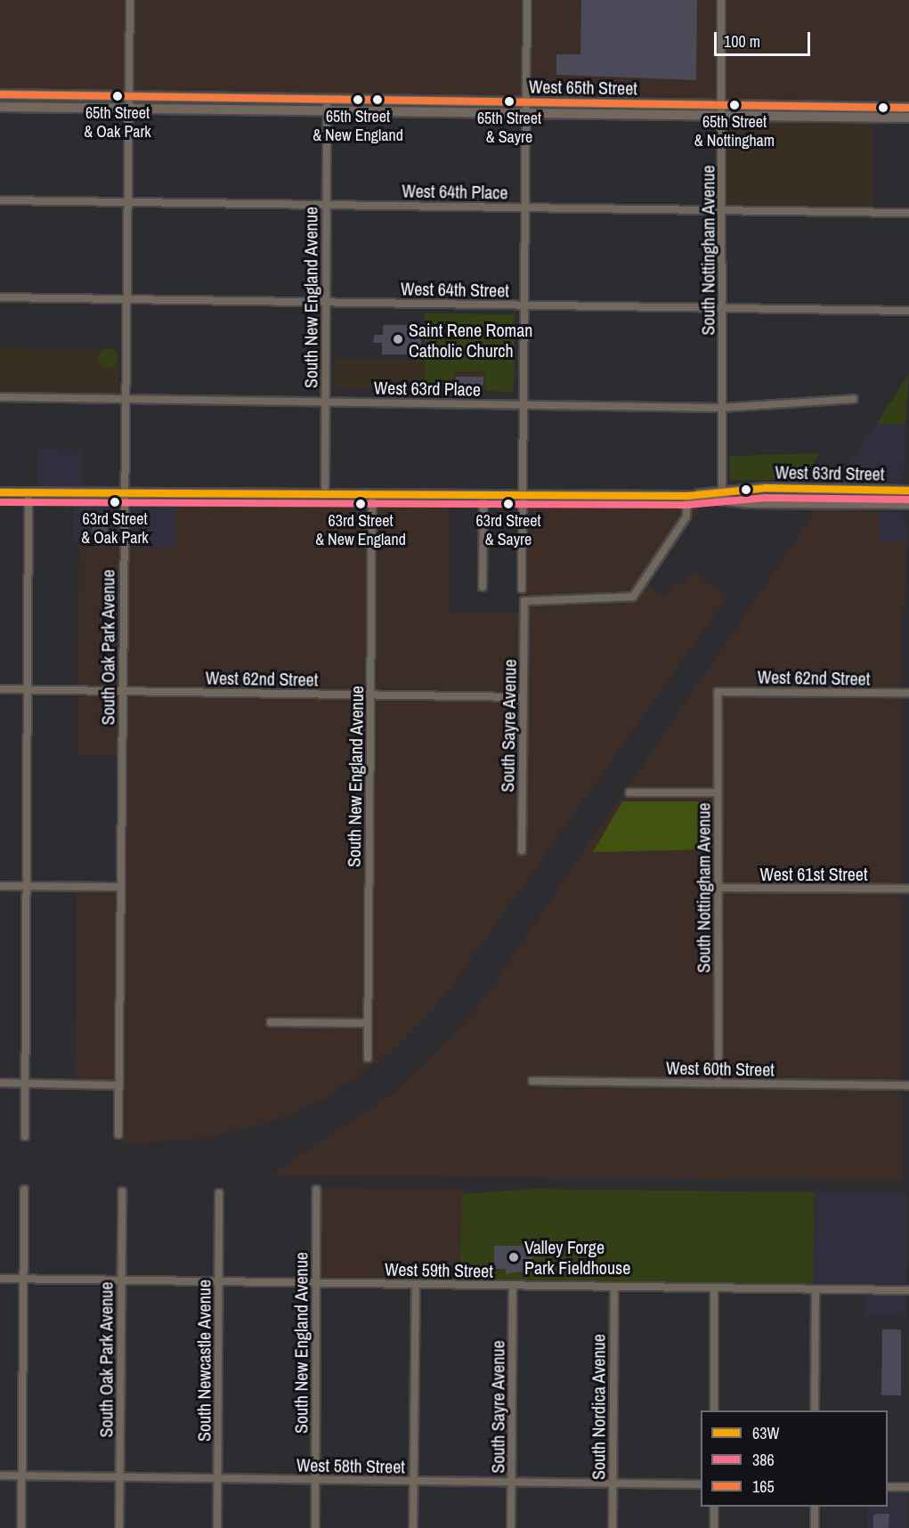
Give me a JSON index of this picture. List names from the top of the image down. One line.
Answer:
{"streets":{"street":["West 65th Street","West 64th Place","South Nottingham Avenue","West 64th Street","South New England Avenue","West 63rd Place","West 63rd Street","South Oak Park Avenue","West 62nd Street","South Sayre Avenue","West 61st Street","West 60th Street","West 59th Street","South Newcastle Avenue","South Nordica Avenue","West 58th Street"]},"crossings":[["West 65th Street","South Nottingham Avenue"],["West 65th Street","South New England Avenue"],["West 65th Street","South Oak Park Avenue"],["West 64th Place","South Nottingham Avenue"],["West 64th Place","South New England Avenue"],["West 64th Place","South Oak Park Avenue"],["South Nottingham Avenue","West 64th Street"],["South Nottingham Avenue","West 63rd Place"],["South Nottingham Avenue","West 63rd Street"],["South Nottingham Avenue","West 62nd Street"],["South Nottingham Avenue","West 61st Street"],["South Nottingham Avenue","West 60th Street"],["West 64th Street","South New England Avenue"],["West 64th Street","South Oak Park Avenue"],["South New England Avenue","West 63rd Place"],["South New England Avenue","West 63rd Street"],["South New England Avenue","West 62nd Street"],["South New England Avenue","West 59th Street"],["South New England Avenue","West 58th Street"],["West 63rd Place","South Oak Park Avenue"],["West 63rd Street","South Oak Park Avenue"],["West 63rd Street","South Sayre Avenue"],["South Oak Park Avenue","West 62nd Street"],["South Oak Park Avenue","West 59th Street"],["South Oak Park Avenue","West 58th Street"],["West 62nd Street","South Sayre Avenue"],["South Sayre Avenue","West 59th Street"],["South Sayre Avenue","West 58th Street"],["West 59th Street","South Newcastle Avenue"],["West 59th Street","South Nordica Avenue"],["South Newcastle Avenue","West 58th Street"],["South Nordica Avenue","West 58th Street"]],"places":["65th Street & Oak Park","65th Street & New England","65th Street & Sayre","65th Street & Nottingham","Saint Rene Roman Catholic Church","63rd Street & Oak Park","63rd Street & New England","63rd Street & Sayre","Valley Forge Park Fieldhouse"],"lines":["transit line 165","transit line 63W","transit line 386"],"legend":["63W","386","165"],"scale_bar":"100 m"}
